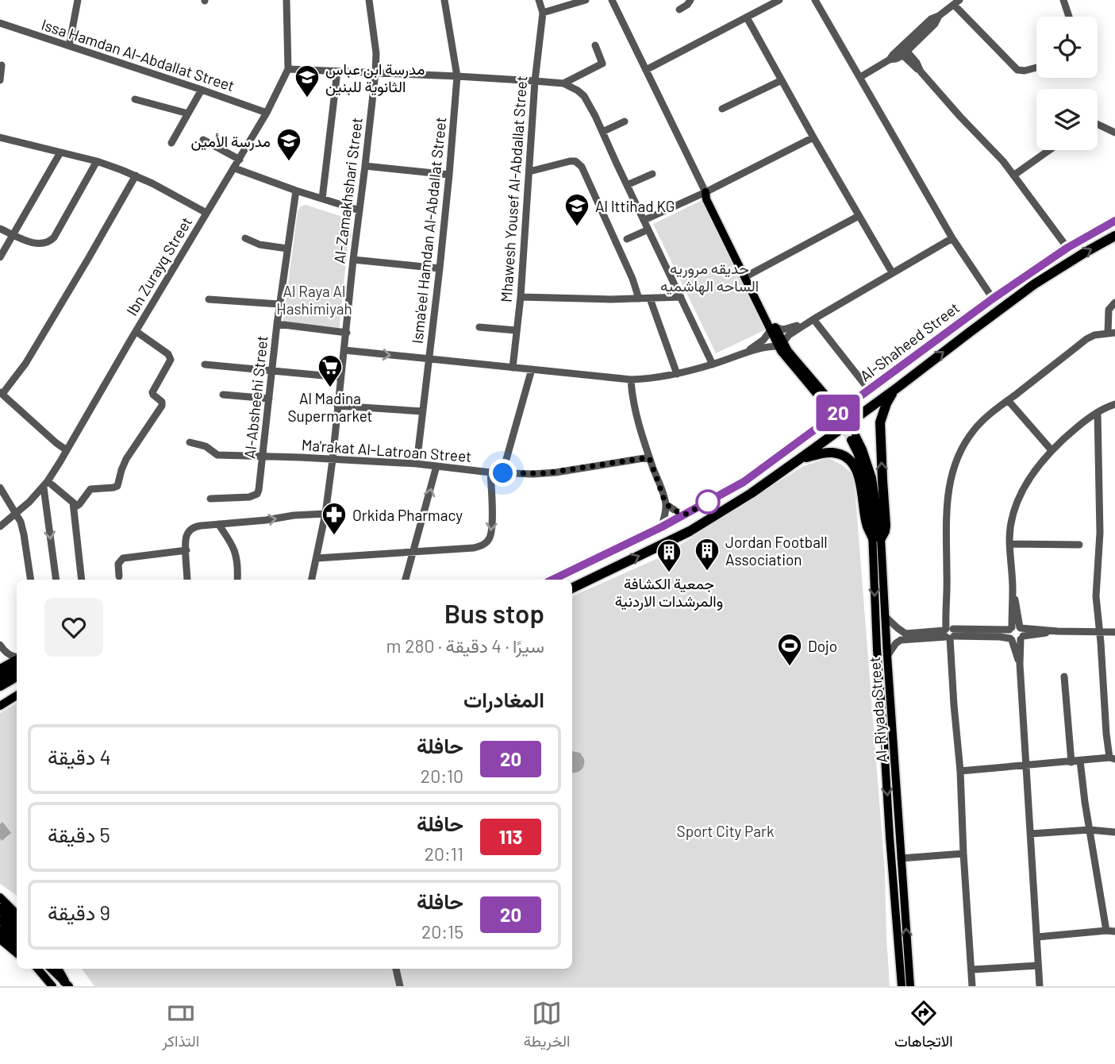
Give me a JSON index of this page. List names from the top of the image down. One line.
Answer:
{"streets":{"highway":["Al-Shaheed Street"],"main road":["Al-Riyada Street"],"street":["Issa Hamdan Al-Abdallat Street","Mhawesh Yousef Al-Abdallat Street","Al-Zamakhshari Street","Isma'eel Hamdan Al-Abdallat Street","Ibn Zurayq Street","Al-Absheehi Street","Ma'rakat Al-Latroan Street"]},"crossings":[["Issa Hamdan Al-Abdallat Street","Ibn Zurayq Street"],["Al-Zamakhshari Street","Ma'rakat Al-Latroan Street"],["Isma'eel Hamdan Al-Abdallat Street","Ma'rakat Al-Latroan Street"],["Al-Absheehi Street","Ma'rakat Al-Latroan Street"]],"parks":["حديقه مروريه الساحه الهاشميه","Al Raya Al Hashimiyah","Sport City Park"],"places":{"school or university":["مدرسة ابن عباس الثانوية للبنين","مدرسة الأمين","Al Ittihad KG"],"supermarket":["Al Madina Supermarket"],"pharmacy":["Orkida Pharmacy"],"building":["Jordan Football Association","جمعية الكشافة والمرشدات الاردنية"],"sports":["Dojo"]},"lines":["bus line 20"],"page":{"on_map":"20","heading":[["Bus stop","سيرًا · 4 دقيقة · 280 m"],"المغادرات"],"list":[{"mark":"20","name":"حافلة","note":"20:10","value":"4 دقيقة"},{"mark":"113","name":"حافلة","note":"20:11","value":"5 دقيقة"},{"mark":"20","name":"حافلة","note":"20:15","value":"9 دقيقة"}],"tabs":["الاتجاهات","الخريطة","التذاكر"]}}
